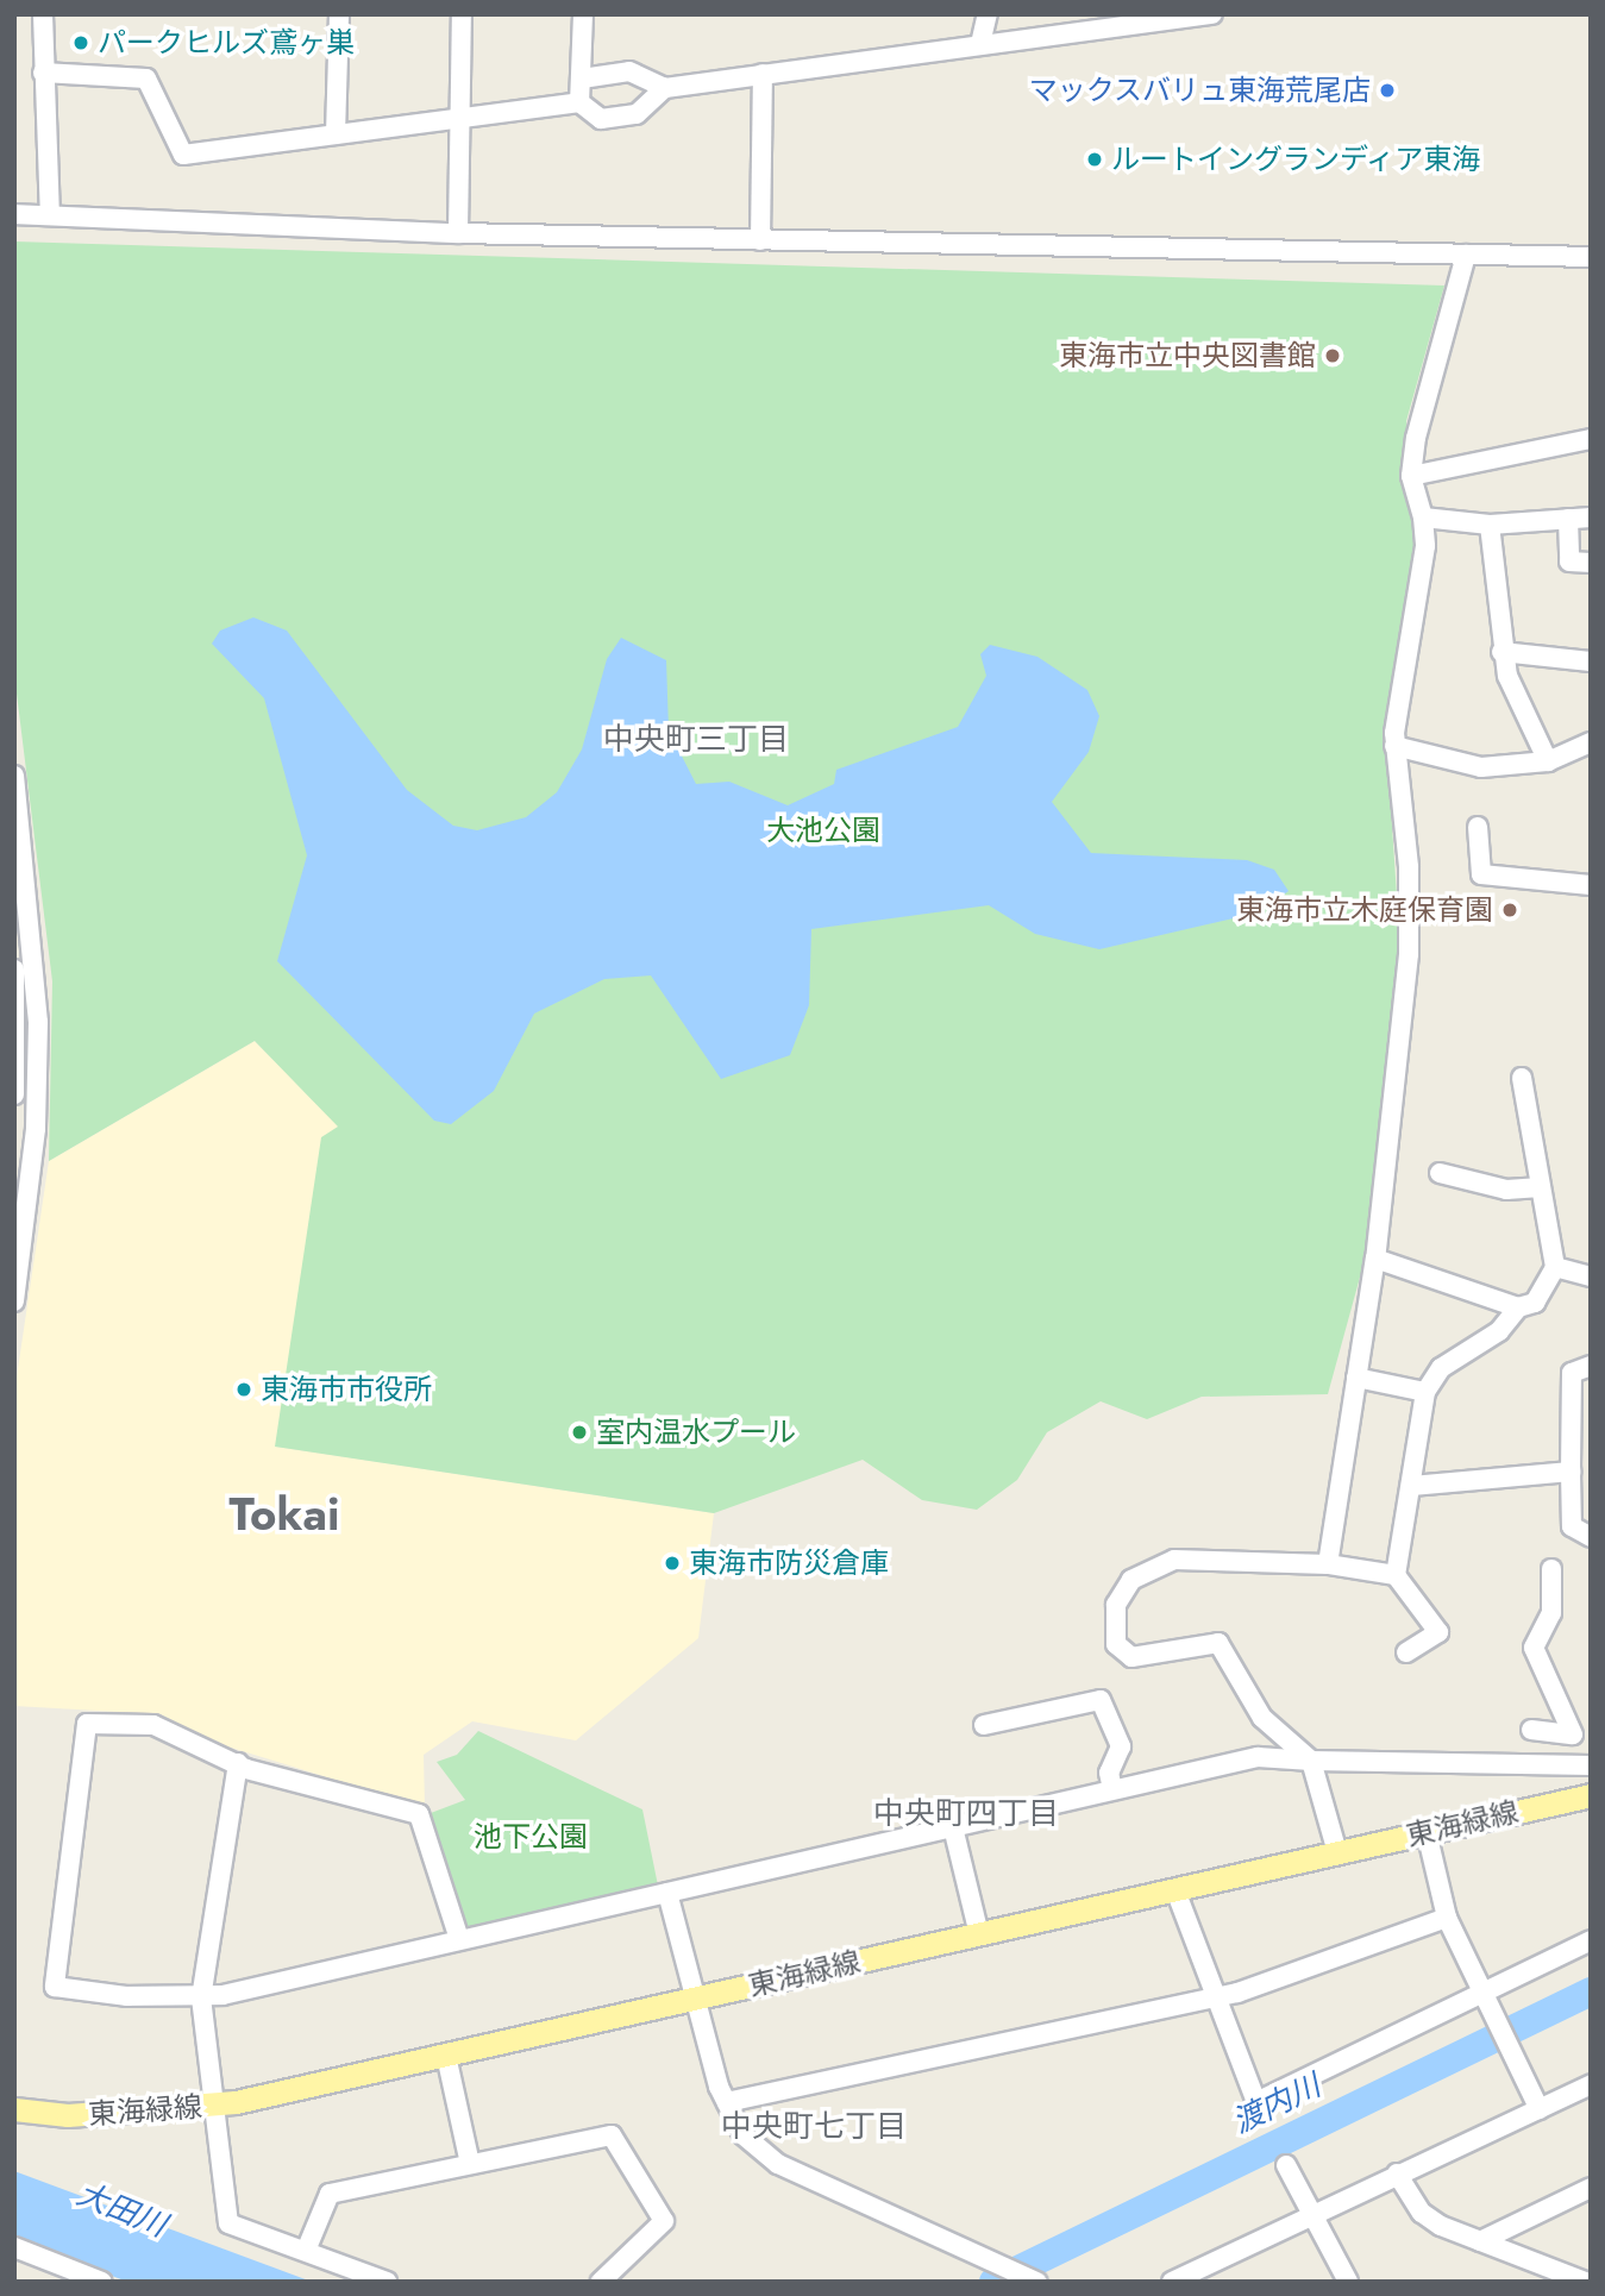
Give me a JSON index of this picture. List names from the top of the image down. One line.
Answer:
{"streets":{"main road":["東海緑線"]},"districts":["中央町三丁目","Tokai","中央町四丁目","中央町七丁目"],"water":["渡内川","大田川"],"parks":["大池公園","池下公園"],"places":["パークヒルズ鳶ヶ巣","マックスバリュ東海荒尾店","ルートイングランディア東海","東海市立中央図書館","東海市立木庭保育園","東海市市役所","室内温水プール","東海市防災倉庫"]}
